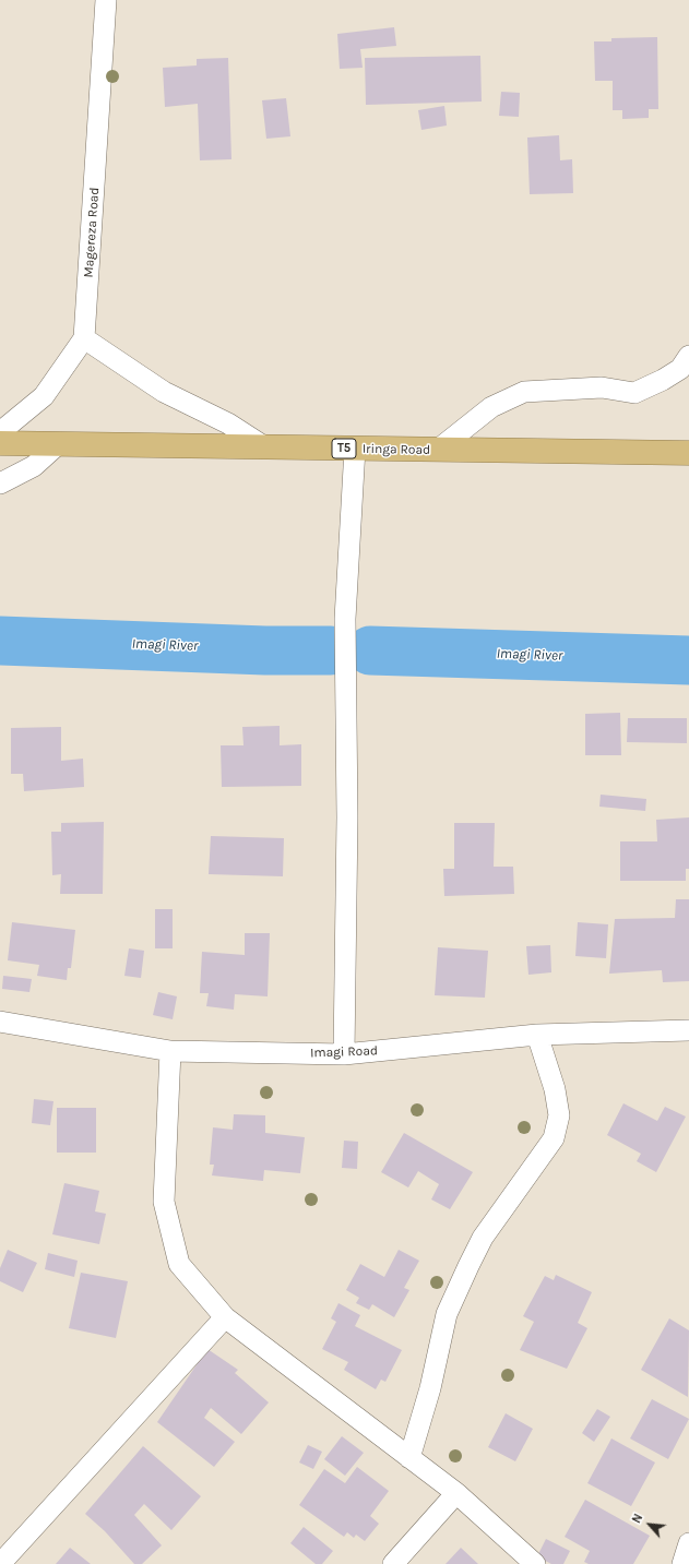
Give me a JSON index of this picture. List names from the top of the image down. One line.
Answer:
{"streets":{"highway":["T5","Iringa Road"],"street":["Magereza Road","Imagi Road"]},"water":["Imagi River"],"north":"top left"}
